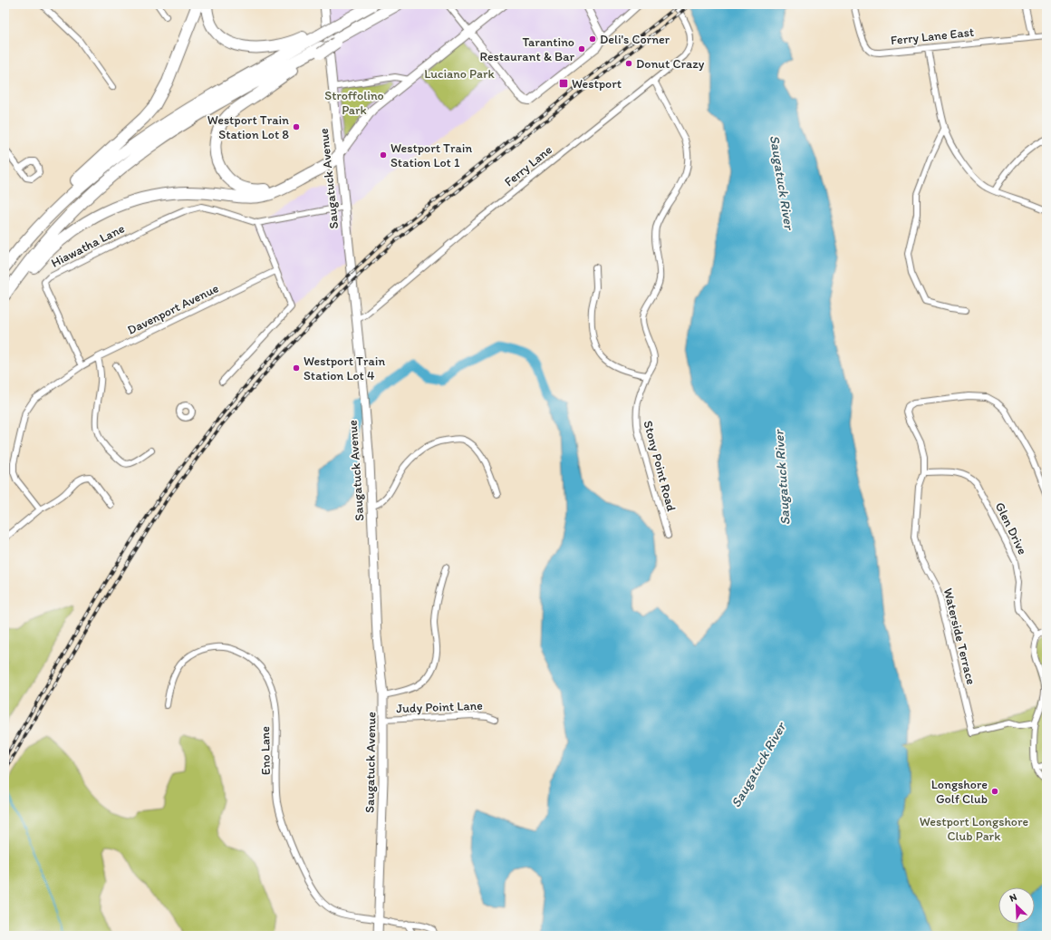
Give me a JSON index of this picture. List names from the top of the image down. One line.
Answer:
{"streets":{"main road":["Saugatuck Avenue"],"street":["Ferry Lane East","Ferry Lane","Hiawatha Lane","Davenport Avenue","Stony Point Road","Glen Drive","Waterside Terrace","Judy Point Lane","Eno Lane"]},"crossings":[["Ferry Lane","Saugatuck Avenue"],["Ferry Lane","Stony Point Road"],["Saugatuck Avenue","Judy Point Lane"],["Saugatuck Avenue","Eno Lane"],["Hiawatha Lane","Davenport Avenue"],["Glen Drive","Waterside Terrace"]],"water":["Saugatuck River"],"parks":["Luciano Park","Stroffolino Park","Westport Longshore Club Park"],"places":{"other":["Deli's Corner","Tarantino Restaurant & Bar","Donut Crazy","Westport Train Station Lot 8","Westport Train Station Lot 1","Westport Train Station Lot 4","Longshore Golf Club"],"transit":["Westport"]},"north":"top left"}
